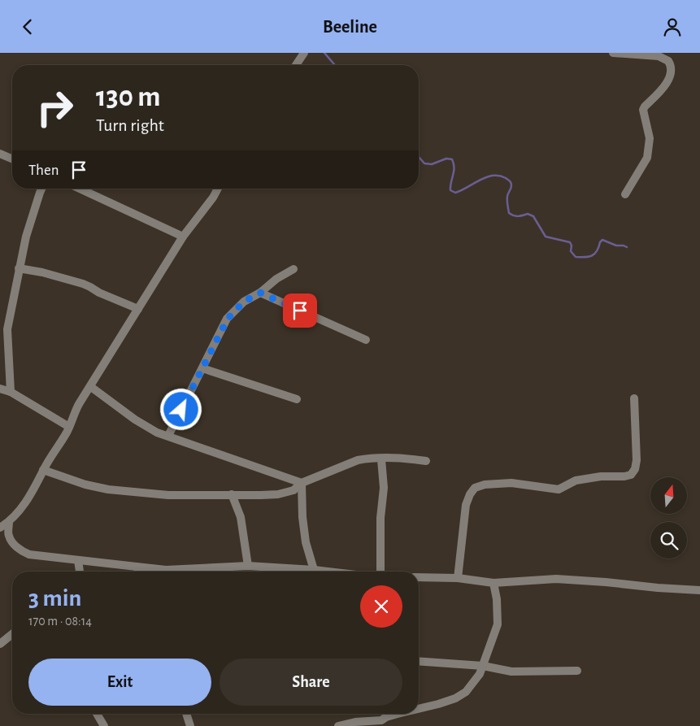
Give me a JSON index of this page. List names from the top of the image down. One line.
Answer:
{"north":"top","page":{"header":"Beeline","turn":["130 m","Turn right"],"then":"Then","heading":["3 min","170 m · 08:14"],"buttons":["Exit","Share"]}}
